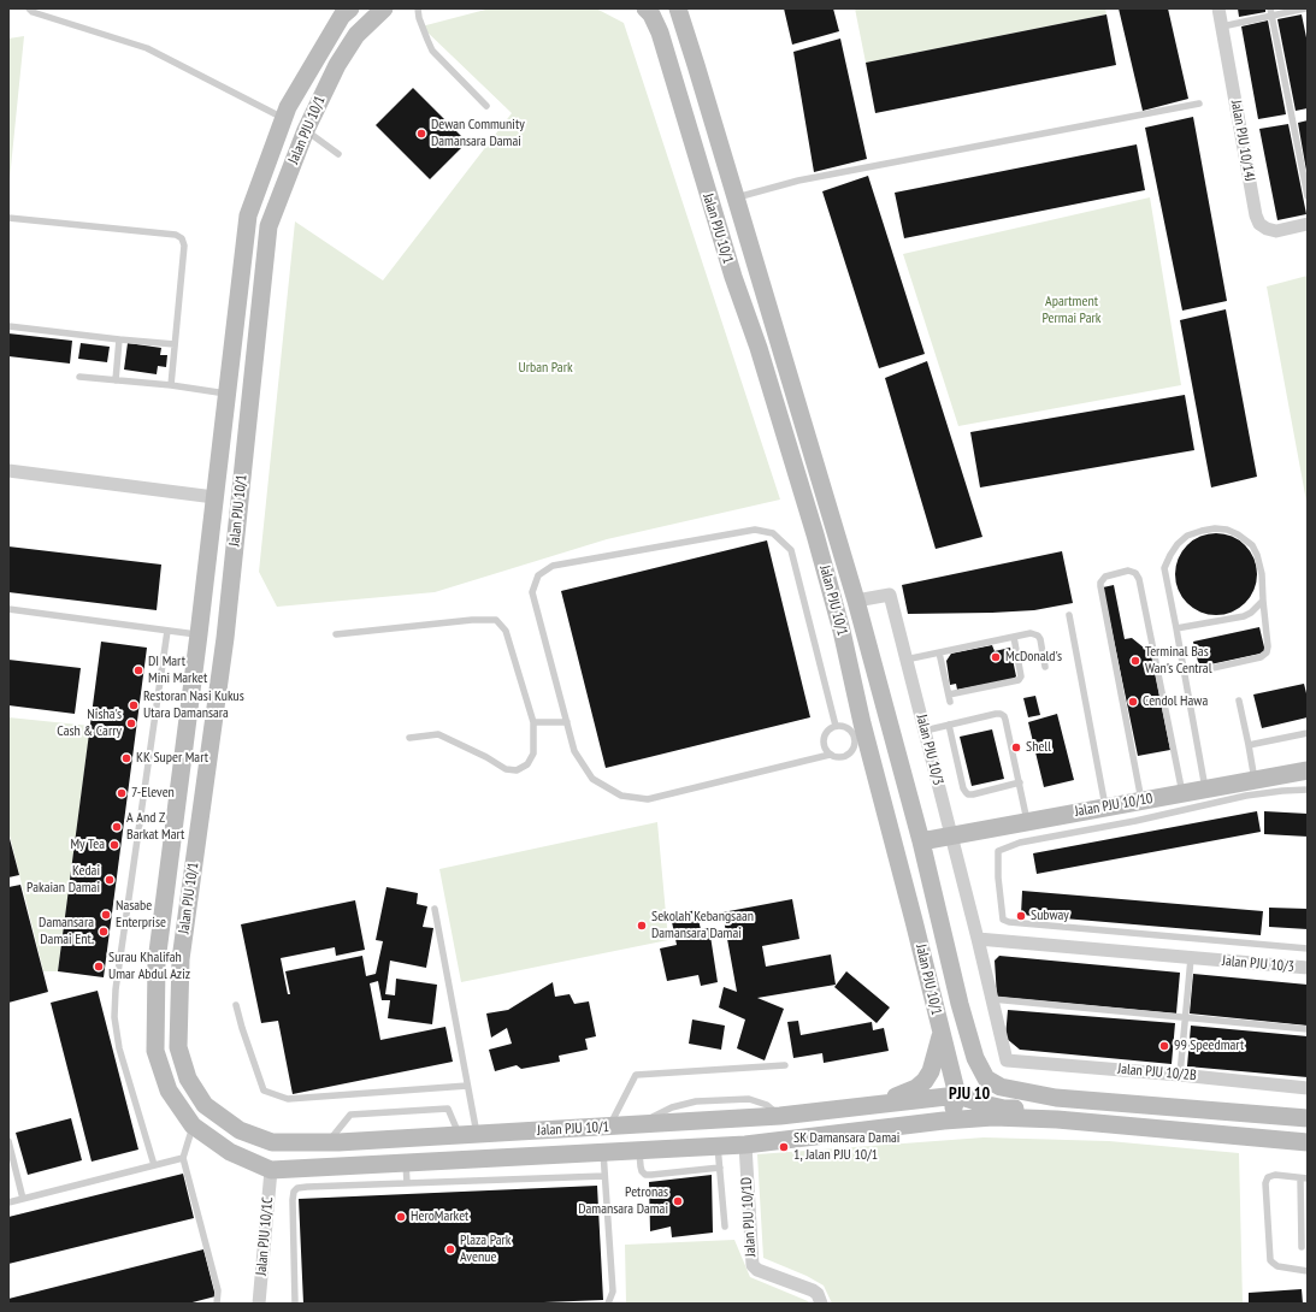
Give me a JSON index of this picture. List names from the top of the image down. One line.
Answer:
{"streets":{"street":["Jalan PJU 10/1","Jalan PJU 10/14J","Jalan PJU 10/3","Jalan PJU 10/10","Jalan PJU 10/2B","Jalan PJU 10/1D","Jalan PJU 10/1C"]},"crossings":[["Jalan PJU 10/1","Jalan PJU 10/3"],["Jalan PJU 10/1","Jalan PJU 10/10"],["Jalan PJU 10/1","Jalan PJU 10/1D"],["Jalan PJU 10/1","Jalan PJU 10/1C"],["Jalan PJU 10/3","Jalan PJU 10/10"],["Jalan PJU 10/3","Jalan PJU 10/2B"]],"districts":["PJU 10"],"parks":["Apartment Permai Park","Urban Park"],"places":["Dewan Community Damansara Damai","McDonald's","Terminal Bas Wan's Central","DI Mart Mini Market","Cendol Hawa","Restoran Nasi Kukus Utara Damansara","Nisha's Cash & Carry","Shell","KK Super Mart","7-Eleven","A And Z Barkat Mart","My Tea","Kedai Pakaian Damai","Nasabe Enterprise","Subway","Sekolah Kebangsaan Damansara Damai","Damansara Damai Ent.","Surau Khalifah Umar Abdul Aziz","99 Speedmart","SK Damansara Damai 1, Jalan PJU 10/1","Petronas Damansara Damai","HeroMarket","Plaza Park Avenue"]}
